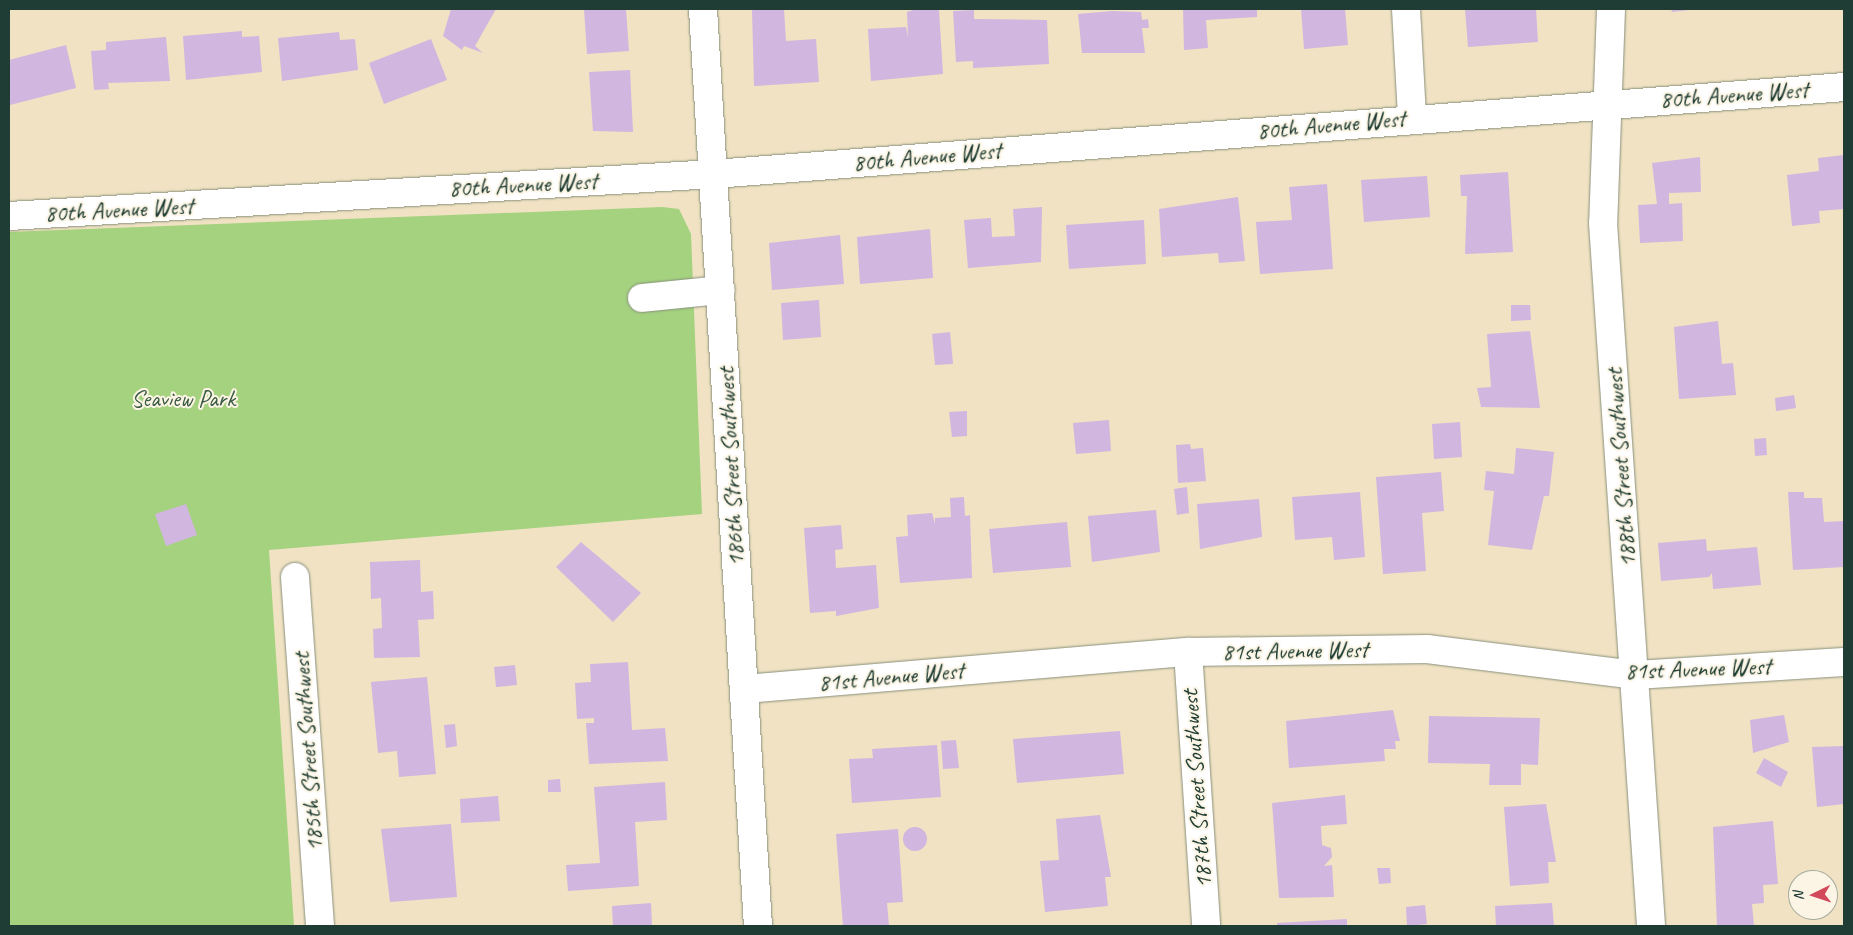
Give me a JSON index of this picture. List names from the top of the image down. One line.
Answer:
{"streets":{"street":["80th Avenue West","186th Street Southwest","188th Street Southwest","81st Avenue West","185th Street Southwest","187th Street Southwest"]},"crossings":[["80th Avenue West","186th Street Southwest"],["80th Avenue West","188th Street Southwest"],["186th Street Southwest","81st Avenue West"],["188th Street Southwest","81st Avenue West"],["81st Avenue West","187th Street Southwest"]],"parks":["Seaview Park"],"north":"left"}
